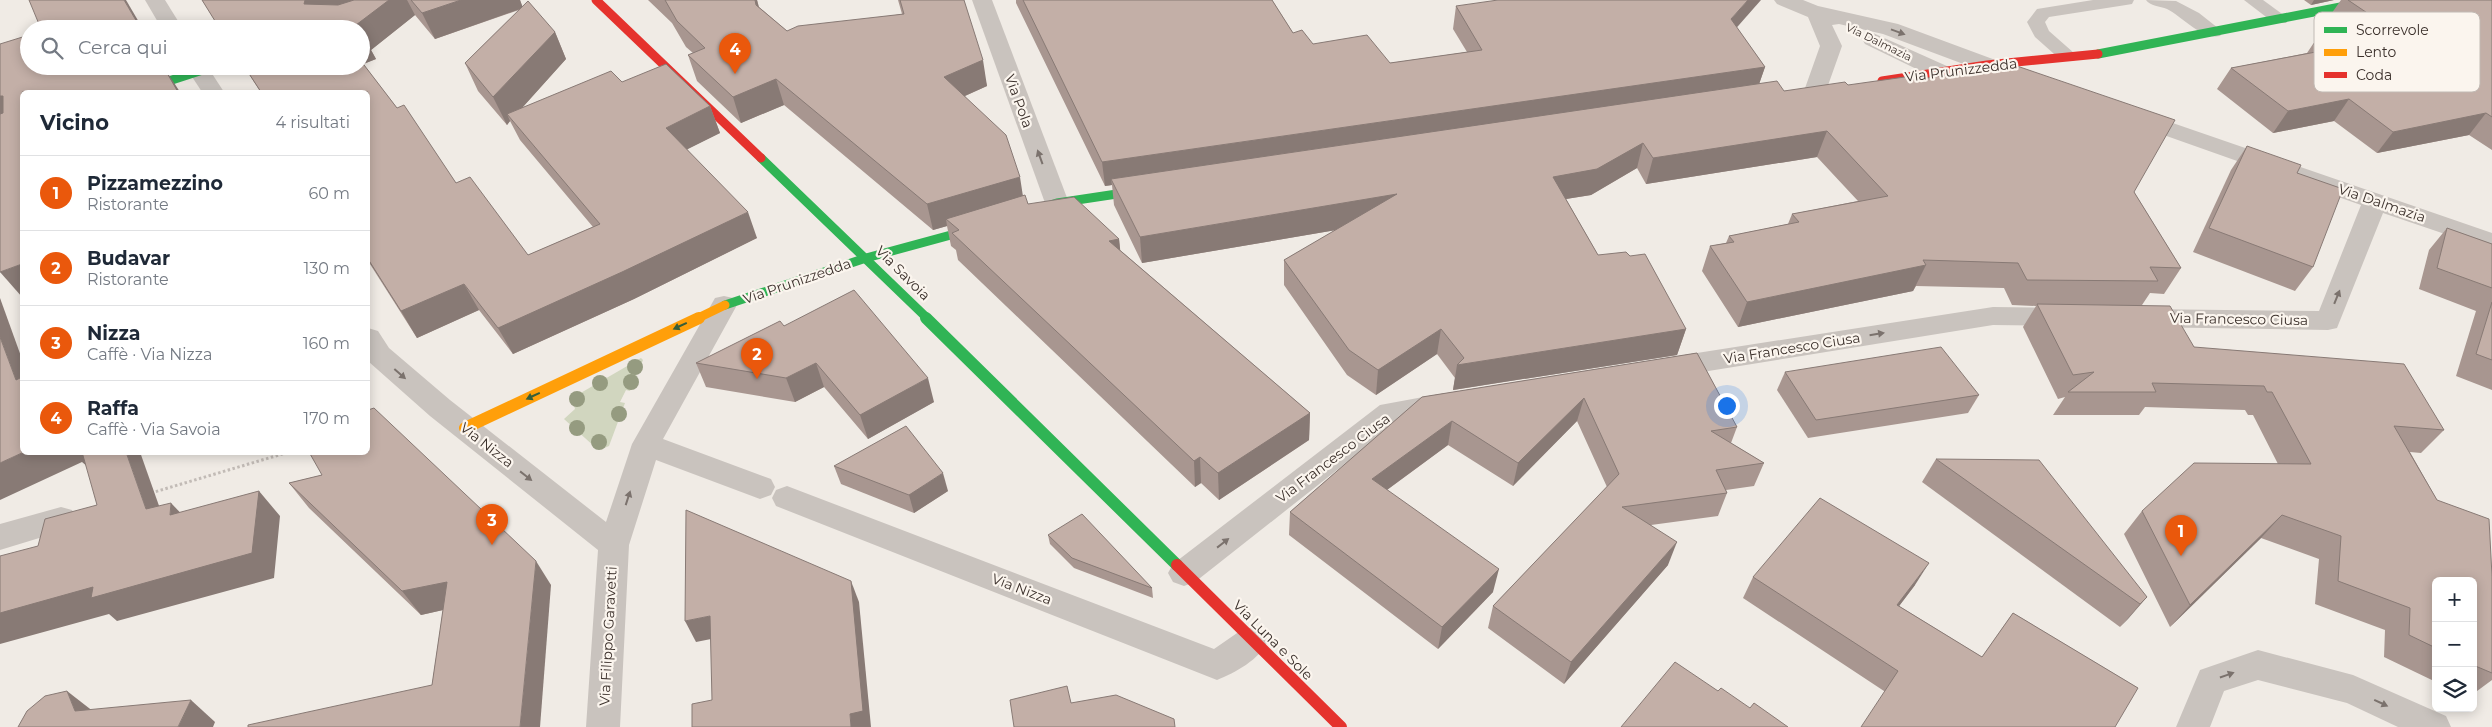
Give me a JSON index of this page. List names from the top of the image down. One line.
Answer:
{"streets":{"street":["Via Dalmazia","Via Prunizzedda","Via Pola","Via Savoia","Via Francesco Ciusa","Via Nizza","Via Filippo Garavetti","Via Luna e Sole"]},"crossings":[["Via Dalmazia","Via Prunizzedda"],["Via Dalmazia","Via Francesco Ciusa"],["Via Prunizzedda","Via Savoia"],["Via Prunizzedda","Via Nizza"],["Via Prunizzedda","Via Filippo Garavetti"],["Via Savoia","Via Francesco Ciusa"],["Via Savoia","Via Luna e Sole"],["Via Francesco Ciusa","Via Luna e Sole"],["Via Nizza","Via Filippo Garavetti"],["Via Nizza","Via Luna e Sole"]],"one_way":["Via Pola","Via Francesco Ciusa"],"legend":["Scorrevole","Lento","Coda"],"page":{"search":"Cerca qui","pins":["4","2","3","1"],"heading":["Vicino","4 risultati"],"list":[{"mark":"1","name":"Pizzamezzino","note":"Ristorante","value":"60 m"},{"mark":"2","name":"Budavar","note":"Ristorante","value":"130 m"},{"mark":"3","name":"Nizza","note":"Caffè · Via Nizza","value":"160 m"},{"mark":"4","name":"Raffa","note":"Caffè · Via Savoia","value":"170 m"}],"map_buttons":["+","−"]}}
